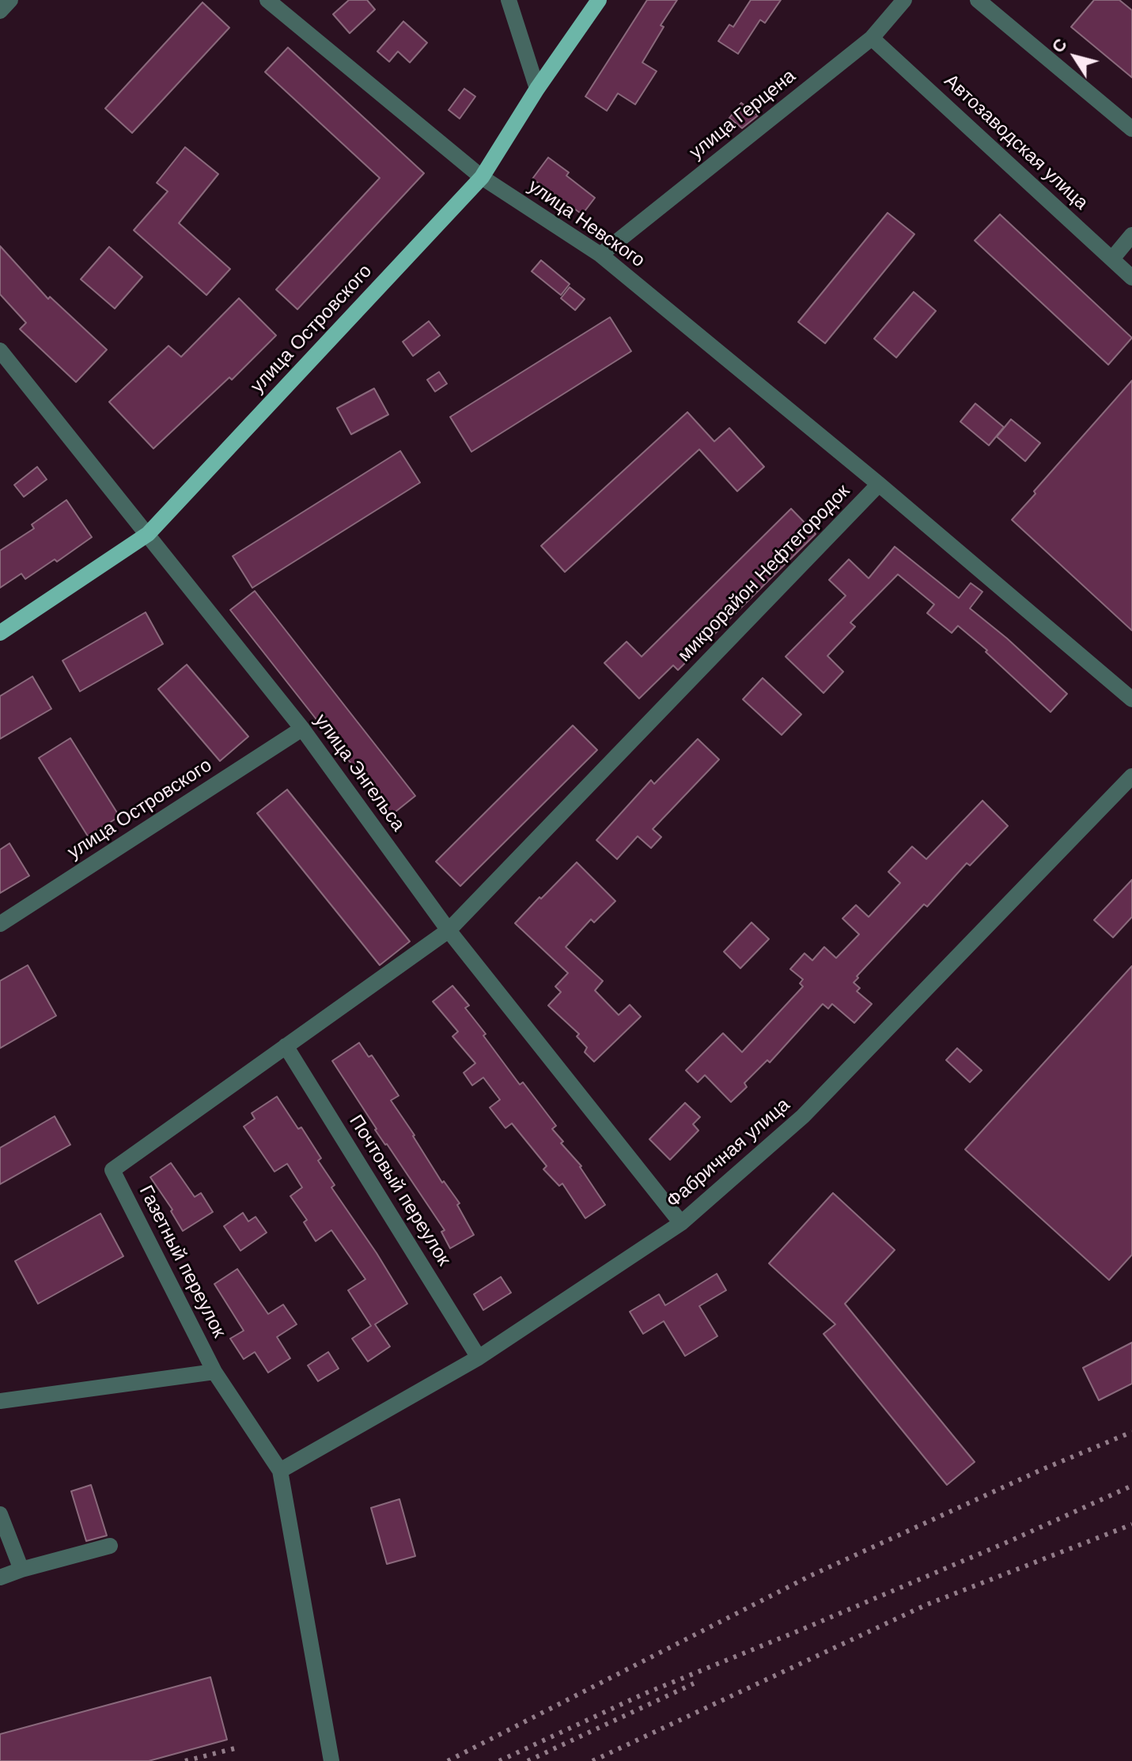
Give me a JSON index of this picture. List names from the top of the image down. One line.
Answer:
{"streets":{"main road":["улица Островского"],"street":["улица Герцена","Автозаводская улица","улица Невского","микрорайон Нефтегородок","улица Энгельса","Фабричная улица","Почтовый переулок","Газетный переулок"]},"crossings":[["улица Герцена","Автозаводская улица"],["улица Герцена","улица Невского"],["улица Невского","улица Островского"],["улица Невского","микрорайон Нефтегородок"],["улица Островского","улица Энгельса"],["микрорайон Нефтегородок","улица Энгельса"],["микрорайон Нефтегородок","Почтовый переулок"],["микрорайон Нефтегородок","Газетный переулок"],["улица Энгельса","Фабричная улица"],["Фабричная улица","Почтовый переулок"],["Фабричная улица","Газетный переулок"]],"north":"top left"}
